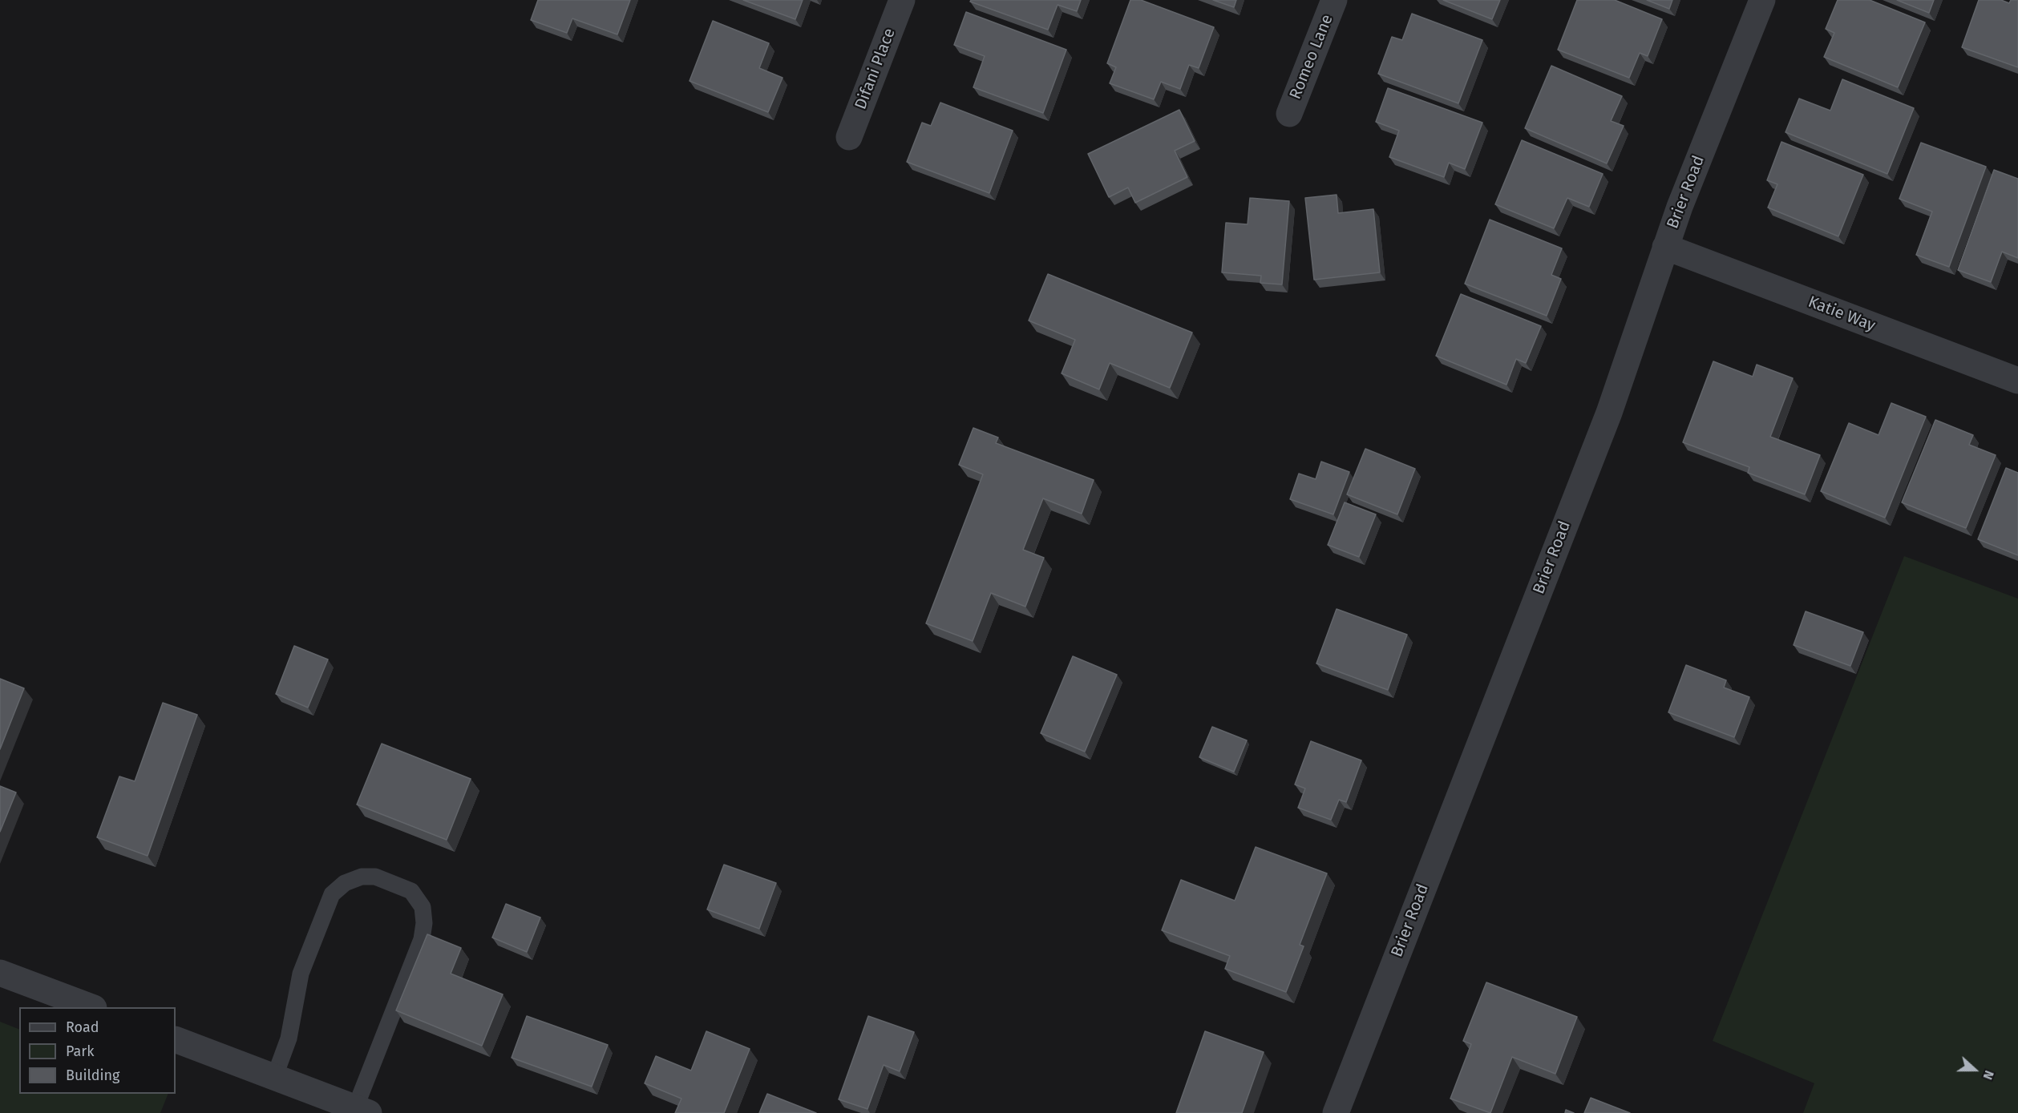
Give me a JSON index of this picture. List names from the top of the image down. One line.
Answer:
{"streets":{"street":["Romeo Lane","Difani Place","Brier Road","Katie Way"]},"crossings":[["Brier Road","Katie Way"]],"legend":["Road","Park","Building"],"north":"right"}
